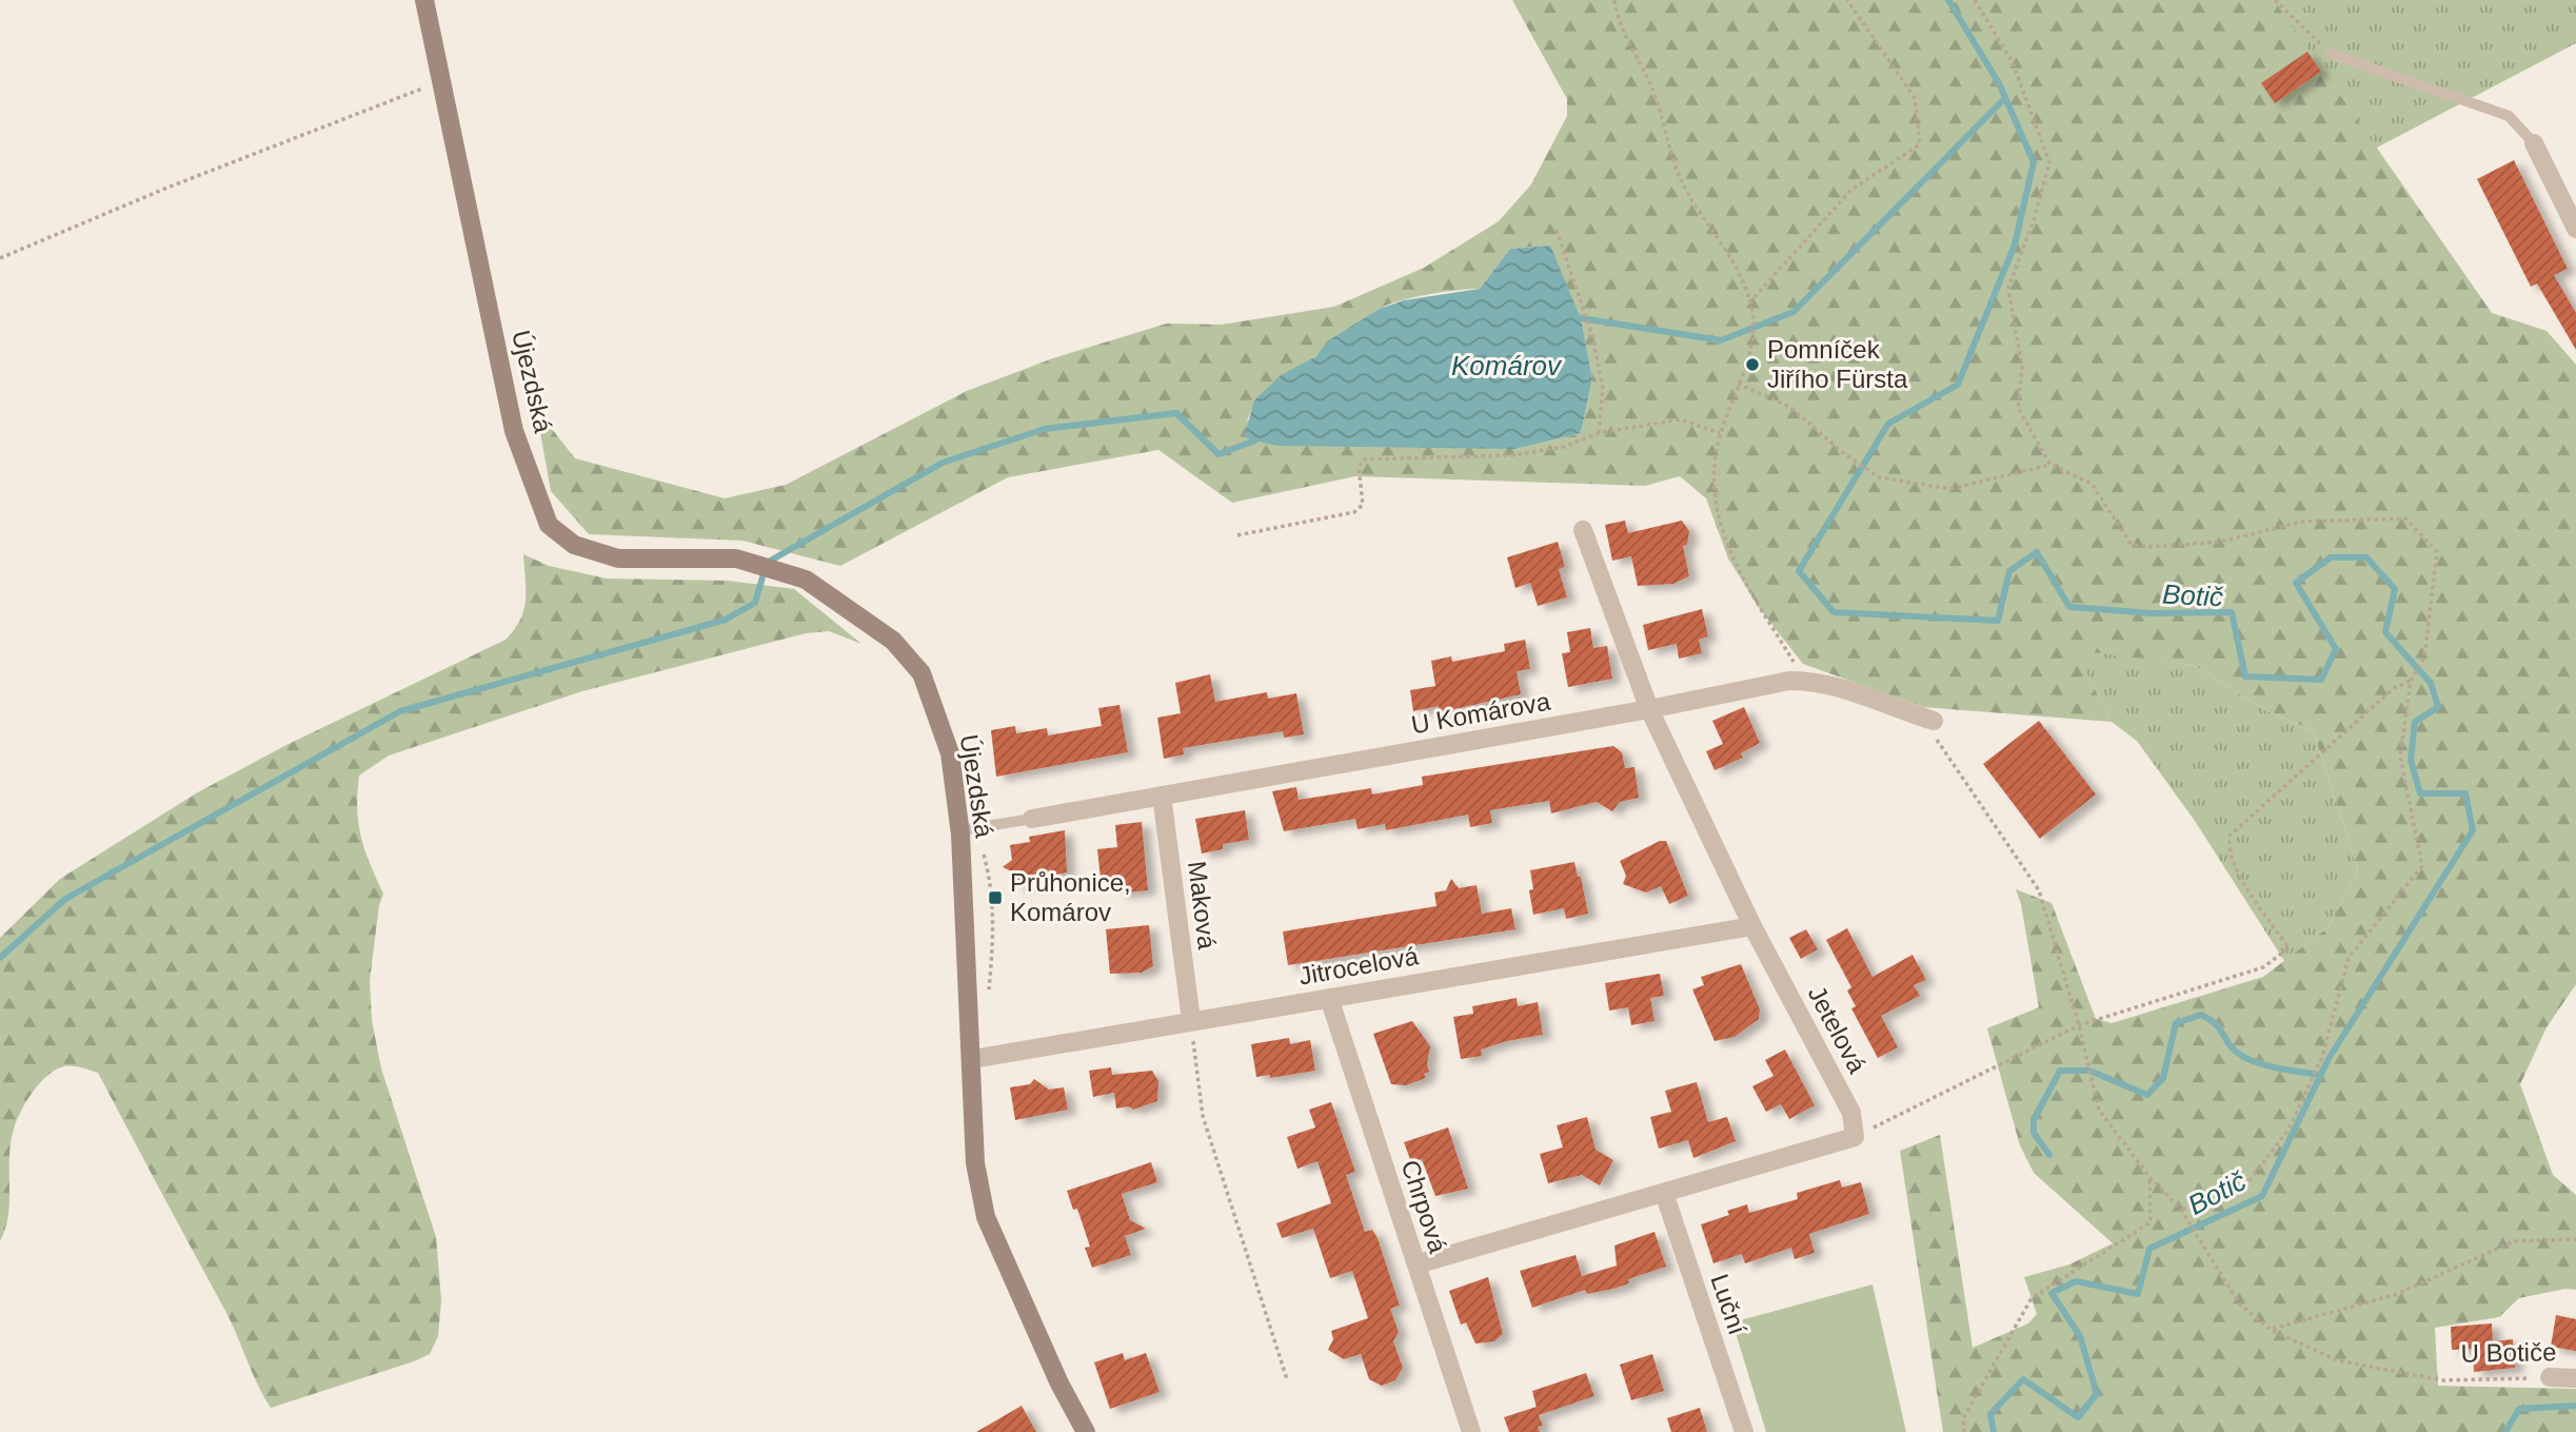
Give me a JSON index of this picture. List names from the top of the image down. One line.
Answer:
{"streets":{"street":["Újezdská","U Komárova","Maková","Jitrocelová","Jetelová","Chrpová","Luční","U Botiče"]},"crossings":[["Újezdská","Jitrocelová"],["U Komárova","Maková"],["U Komárova","Jetelová"],["U Komárova","U Botiče"],["Maková","Jitrocelová"],["Jitrocelová","Jetelová"],["Jitrocelová","Chrpová"]],"water":["Komárov","Botič"],"places":{"other":["Pomníček Jiřího Fürsta"],"transit":["Průhonice, Komárov"]}}
